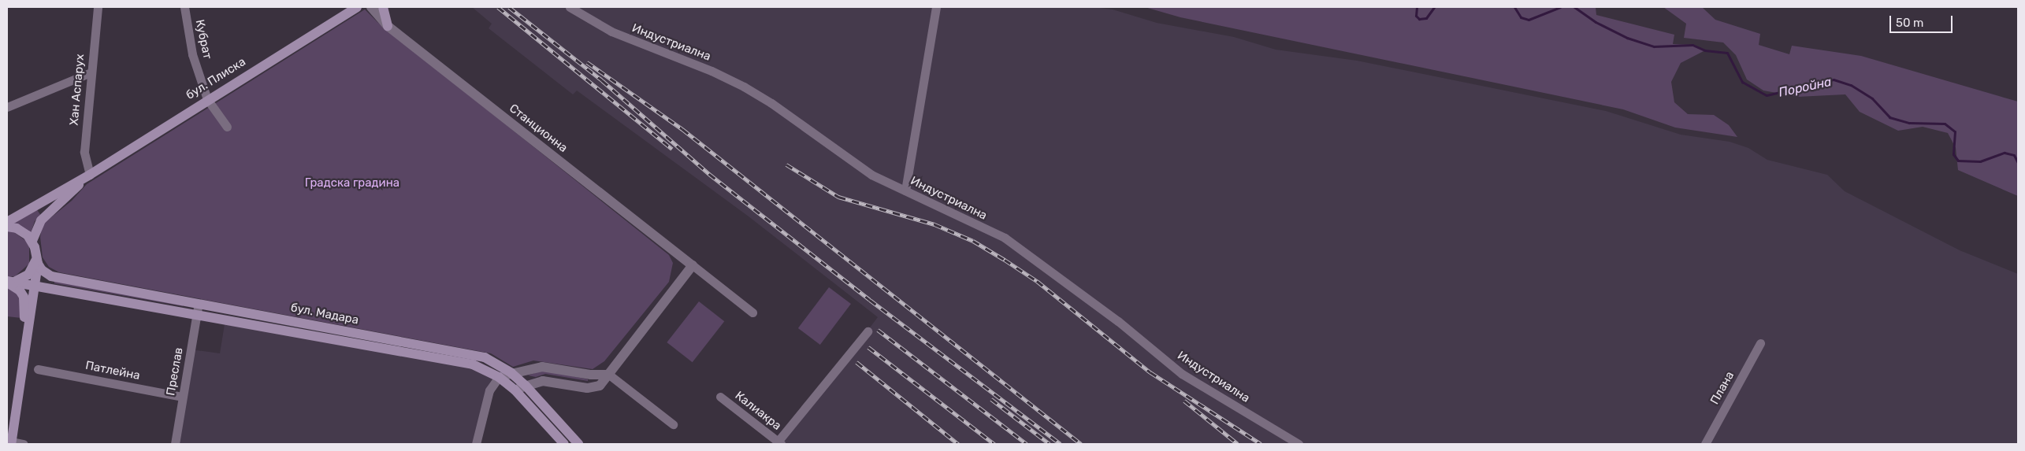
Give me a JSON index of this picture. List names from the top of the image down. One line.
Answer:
{"streets":{"main road":["бул. Плиска","бул. Мадара"],"street":["Кубрат","Индустриална","Хан Аспарух","Станционна","Патлейна","Преслав","Плана","Калиакра"]},"crossings":[["Кубрат","бул. Плиска"],["бул. Плиска","Хан Аспарух"],["бул. Мадара","Преслав"],["Патлейна","Преслав"]],"water":["Поройна"],"parks":["Градска градина"],"scale_bar":"50 m"}
